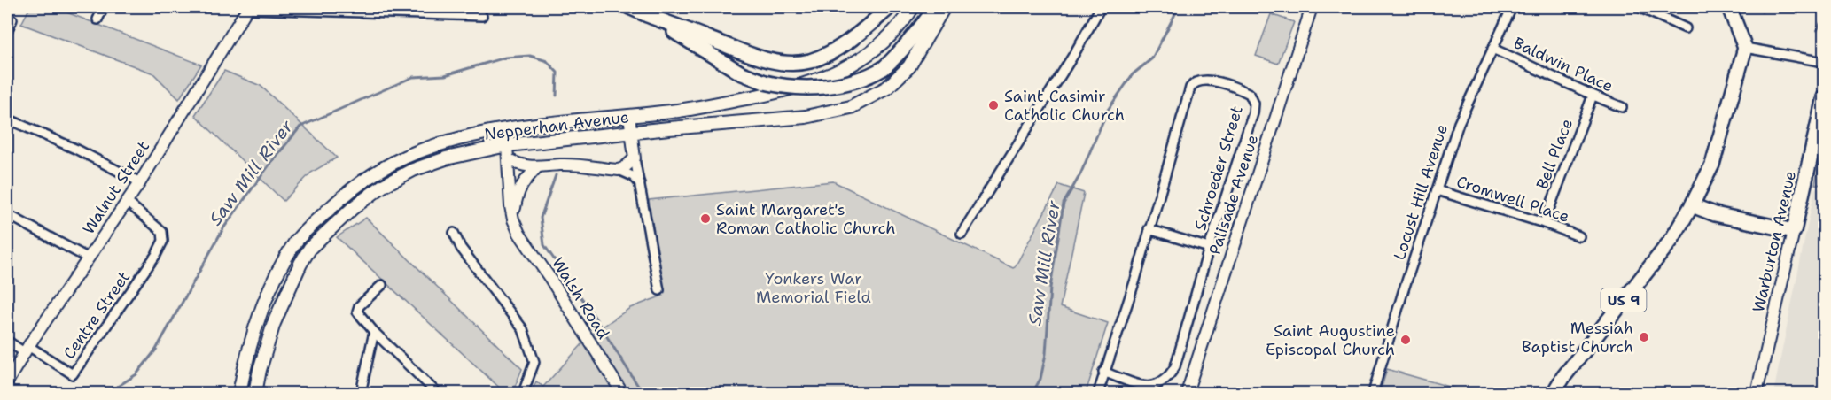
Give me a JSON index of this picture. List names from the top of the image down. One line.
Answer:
{"streets":{"main road":["Nepperhan Avenue","Warburton Avenue","US 9"],"street":["Baldwin Place","Bell Place","Schroeder Street","Walnut Street","Locust Hill Avenue","Palisade Avenue","Cromwell Place","Walsh Road","Centre Street"]},"crossings":[["Baldwin Place","Bell Place"],["Baldwin Place","Locust Hill Avenue"],["Nepperhan Avenue","Walsh Road"],["Bell Place","Cromwell Place"],["Walnut Street","Centre Street"],["Locust Hill Avenue","Cromwell Place"]],"water":["Saw Mill River"],"parks":["Yonkers War Memorial Field"],"places":["Saint Casimir Catholic Church","Saint Margaret's Roman Catholic Church","Messiah Baptist Church","Saint Augustine Episcopal Church"]}
